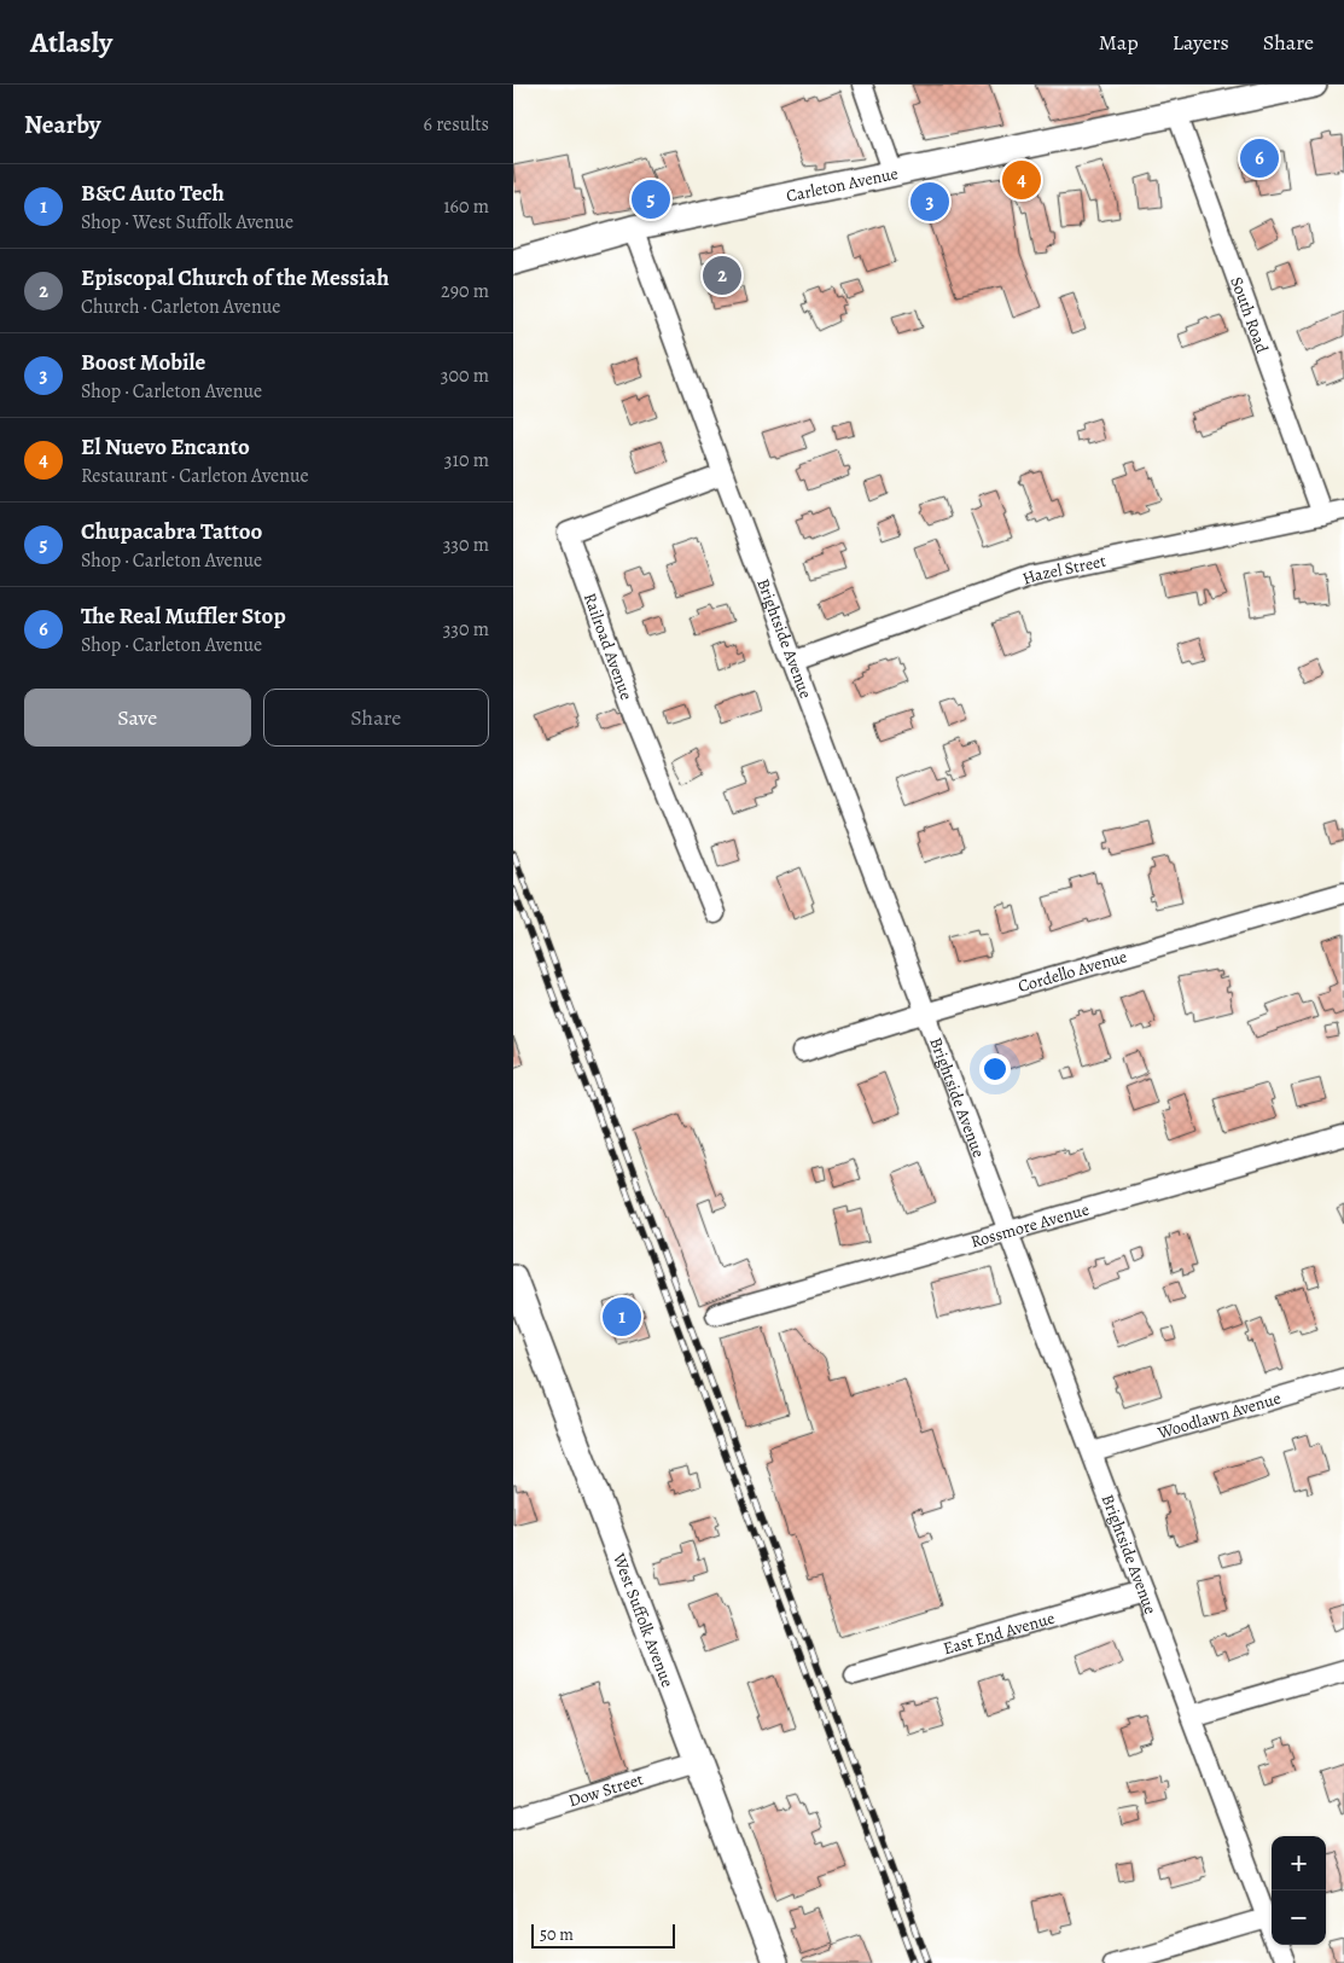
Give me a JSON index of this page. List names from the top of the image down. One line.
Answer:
{"streets":{"main road":["Carleton Avenue","West Suffolk Avenue"],"street":["South Road","Hazel Street","Brightside Avenue","Railroad Avenue","Cordello Avenue","Rossmore Avenue","Woodlawn Avenue","East End Avenue","Dow Street"]},"crossings":[["Carleton Avenue","South Road"],["Carleton Avenue","Brightside Avenue"],["South Road","Hazel Street"],["Hazel Street","Brightside Avenue"],["Brightside Avenue","Railroad Avenue"],["Brightside Avenue","Cordello Avenue"],["Brightside Avenue","Rossmore Avenue"],["Brightside Avenue","Woodlawn Avenue"],["Brightside Avenue","East End Avenue"],["West Suffolk Avenue","Dow Street"]],"scale_bar":"50 m","page":{"header":"Atlasly","nav":["Map","Layers","Share"],"heading":["Nearby","6 results"],"pins":["6","4","5","3","2","1"],"list":[{"mark":"1","name":"B&C Auto Tech","note":"Shop · West Suffolk Avenue","value":"160 m"},{"mark":"2","name":"Episcopal Church of the Messiah","note":"Church · Carleton Avenue","value":"290 m"},{"mark":"3","name":"Boost Mobile","note":"Shop · Carleton Avenue","value":"300 m"},{"mark":"4","name":"El Nuevo Encanto","note":"Restaurant · Carleton Avenue","value":"310 m"},{"mark":"5","name":"Chupacabra Tattoo","note":"Shop · Carleton Avenue","value":"330 m"},{"mark":"6","name":"The Real Muffler Stop","note":"Shop · Carleton Avenue","value":"330 m"}],"buttons":["Save","Share"],"map_buttons":["+","−"],"scale":"50 m"}}
